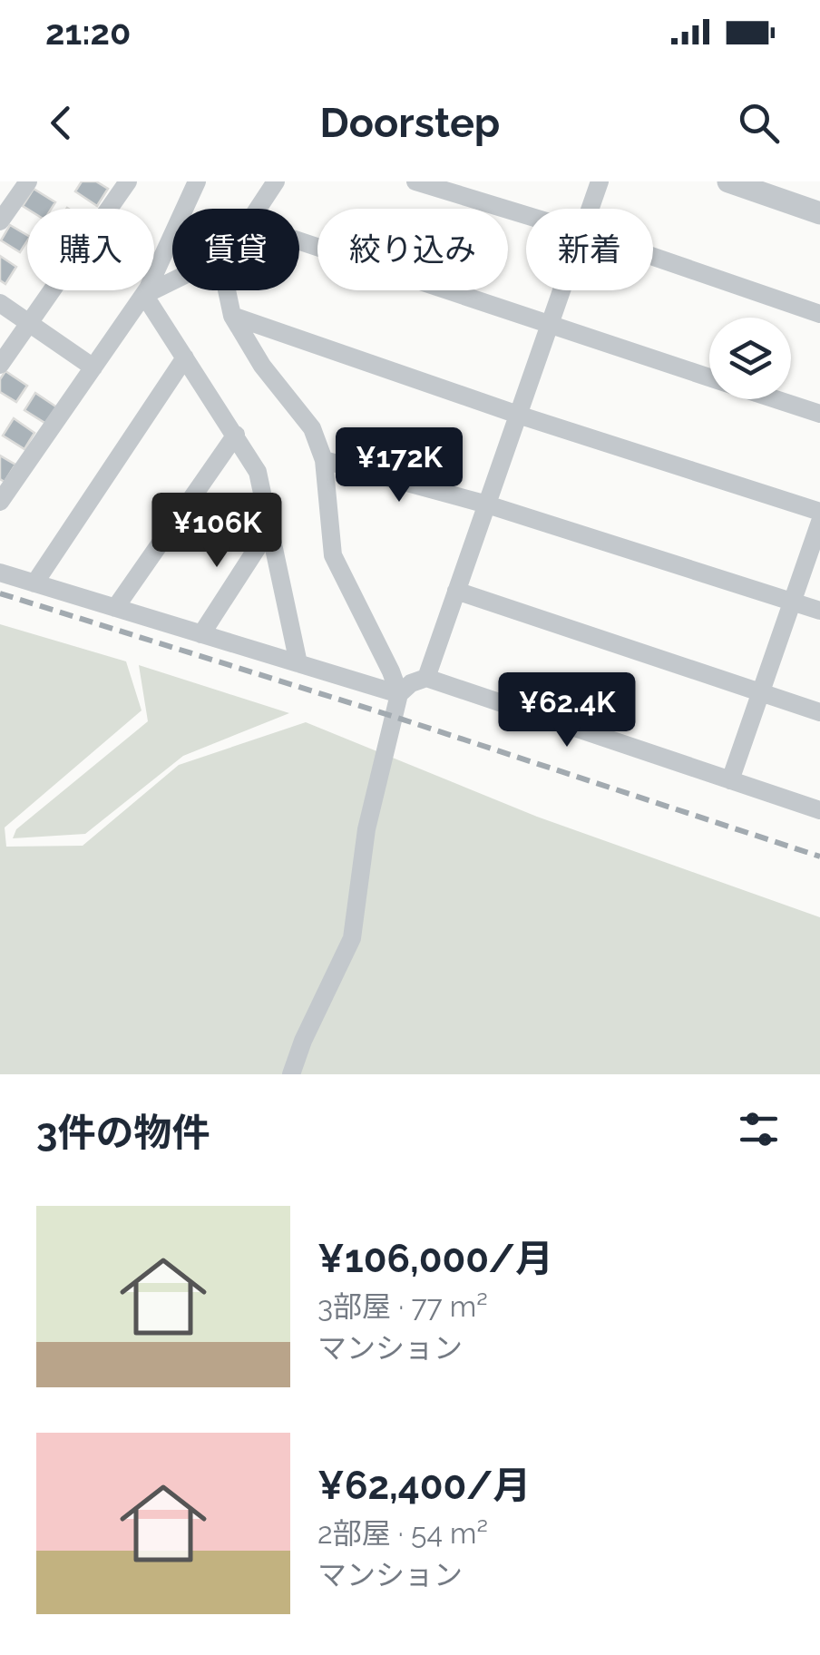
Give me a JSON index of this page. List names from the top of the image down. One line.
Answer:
{"page":{"status":"21:20","header":"Doorstep","chip":["購入","賃貸","絞り込み","新着"],"price":["¥172K","¥106K","¥62.4K"],"heading":"3件の物件","list":[{"name":"¥106,000/月","note":"3部屋 · 77 m² · マンション"},{"name":"¥62,400/月","note":"2部屋 · 54 m² · マンション"}]}}
